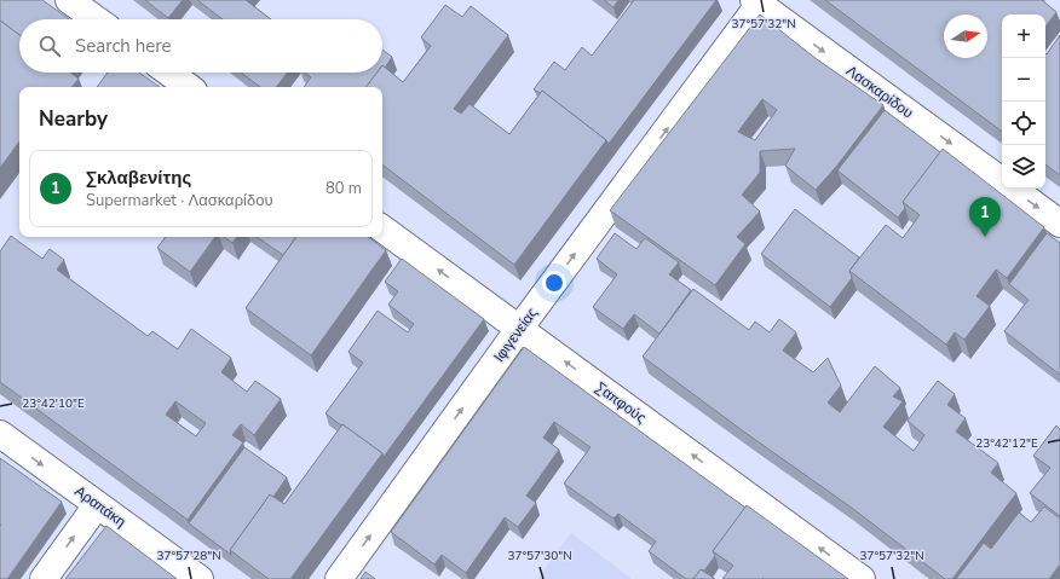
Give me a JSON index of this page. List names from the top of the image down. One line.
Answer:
{"streets":{"street":["Λασκαρίδου","Ιφιγενείας","Σαπφούς","Αραπάκη"]},"crossings":[["Λασκαρίδου","Ιφιγενείας"],["Ιφιγενείας","Σαπφούς"]],"one_way":["Λασκαρίδου","Ιφιγενείας","Σαπφούς","Αραπάκη"],"north":"right","page":{"map_buttons":["+","−"],"search":"Search here","heading":"Nearby","list":[{"mark":"1","name":"Σκλαβενίτης","note":"Supermarket · Λασκαρίδου","value":"80 m"}],"pins":"1"},"coordinates":["37°57'32\"N","23°42'10\"E","23°42'12\"E","37°57'28\"N","37°57'30\"N"]}
